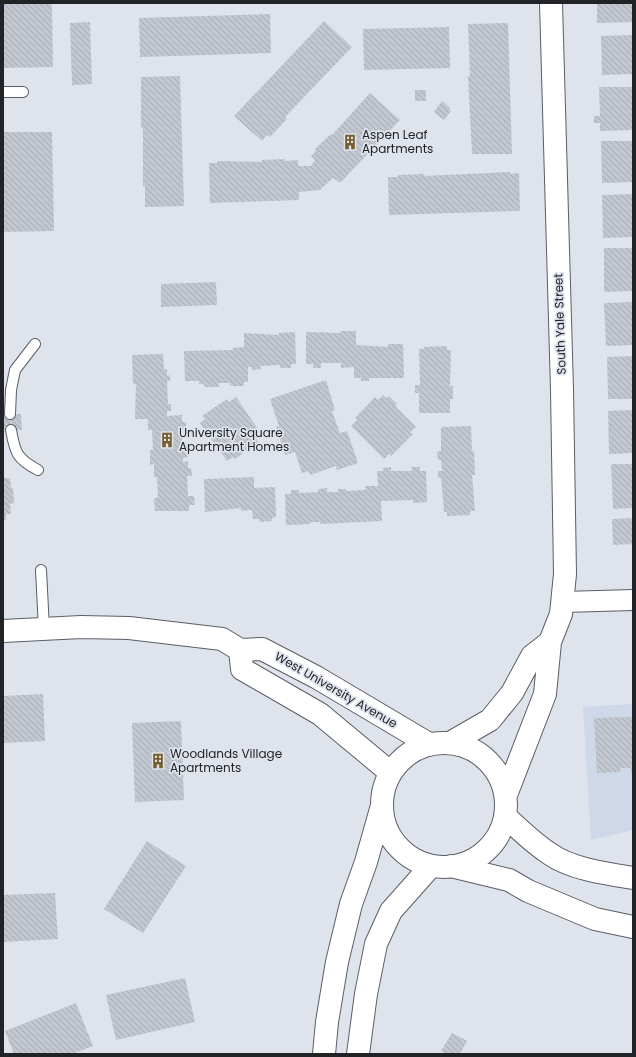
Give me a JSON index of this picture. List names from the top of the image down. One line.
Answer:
{"streets":{"street":["South Yale Street","West University Avenue"]},"crossings":[["South Yale Street","West University Avenue"]],"places":{"building":["Aspen Leaf Apartments","University Square Apartment Homes","Woodlands Village Apartments"]}}
